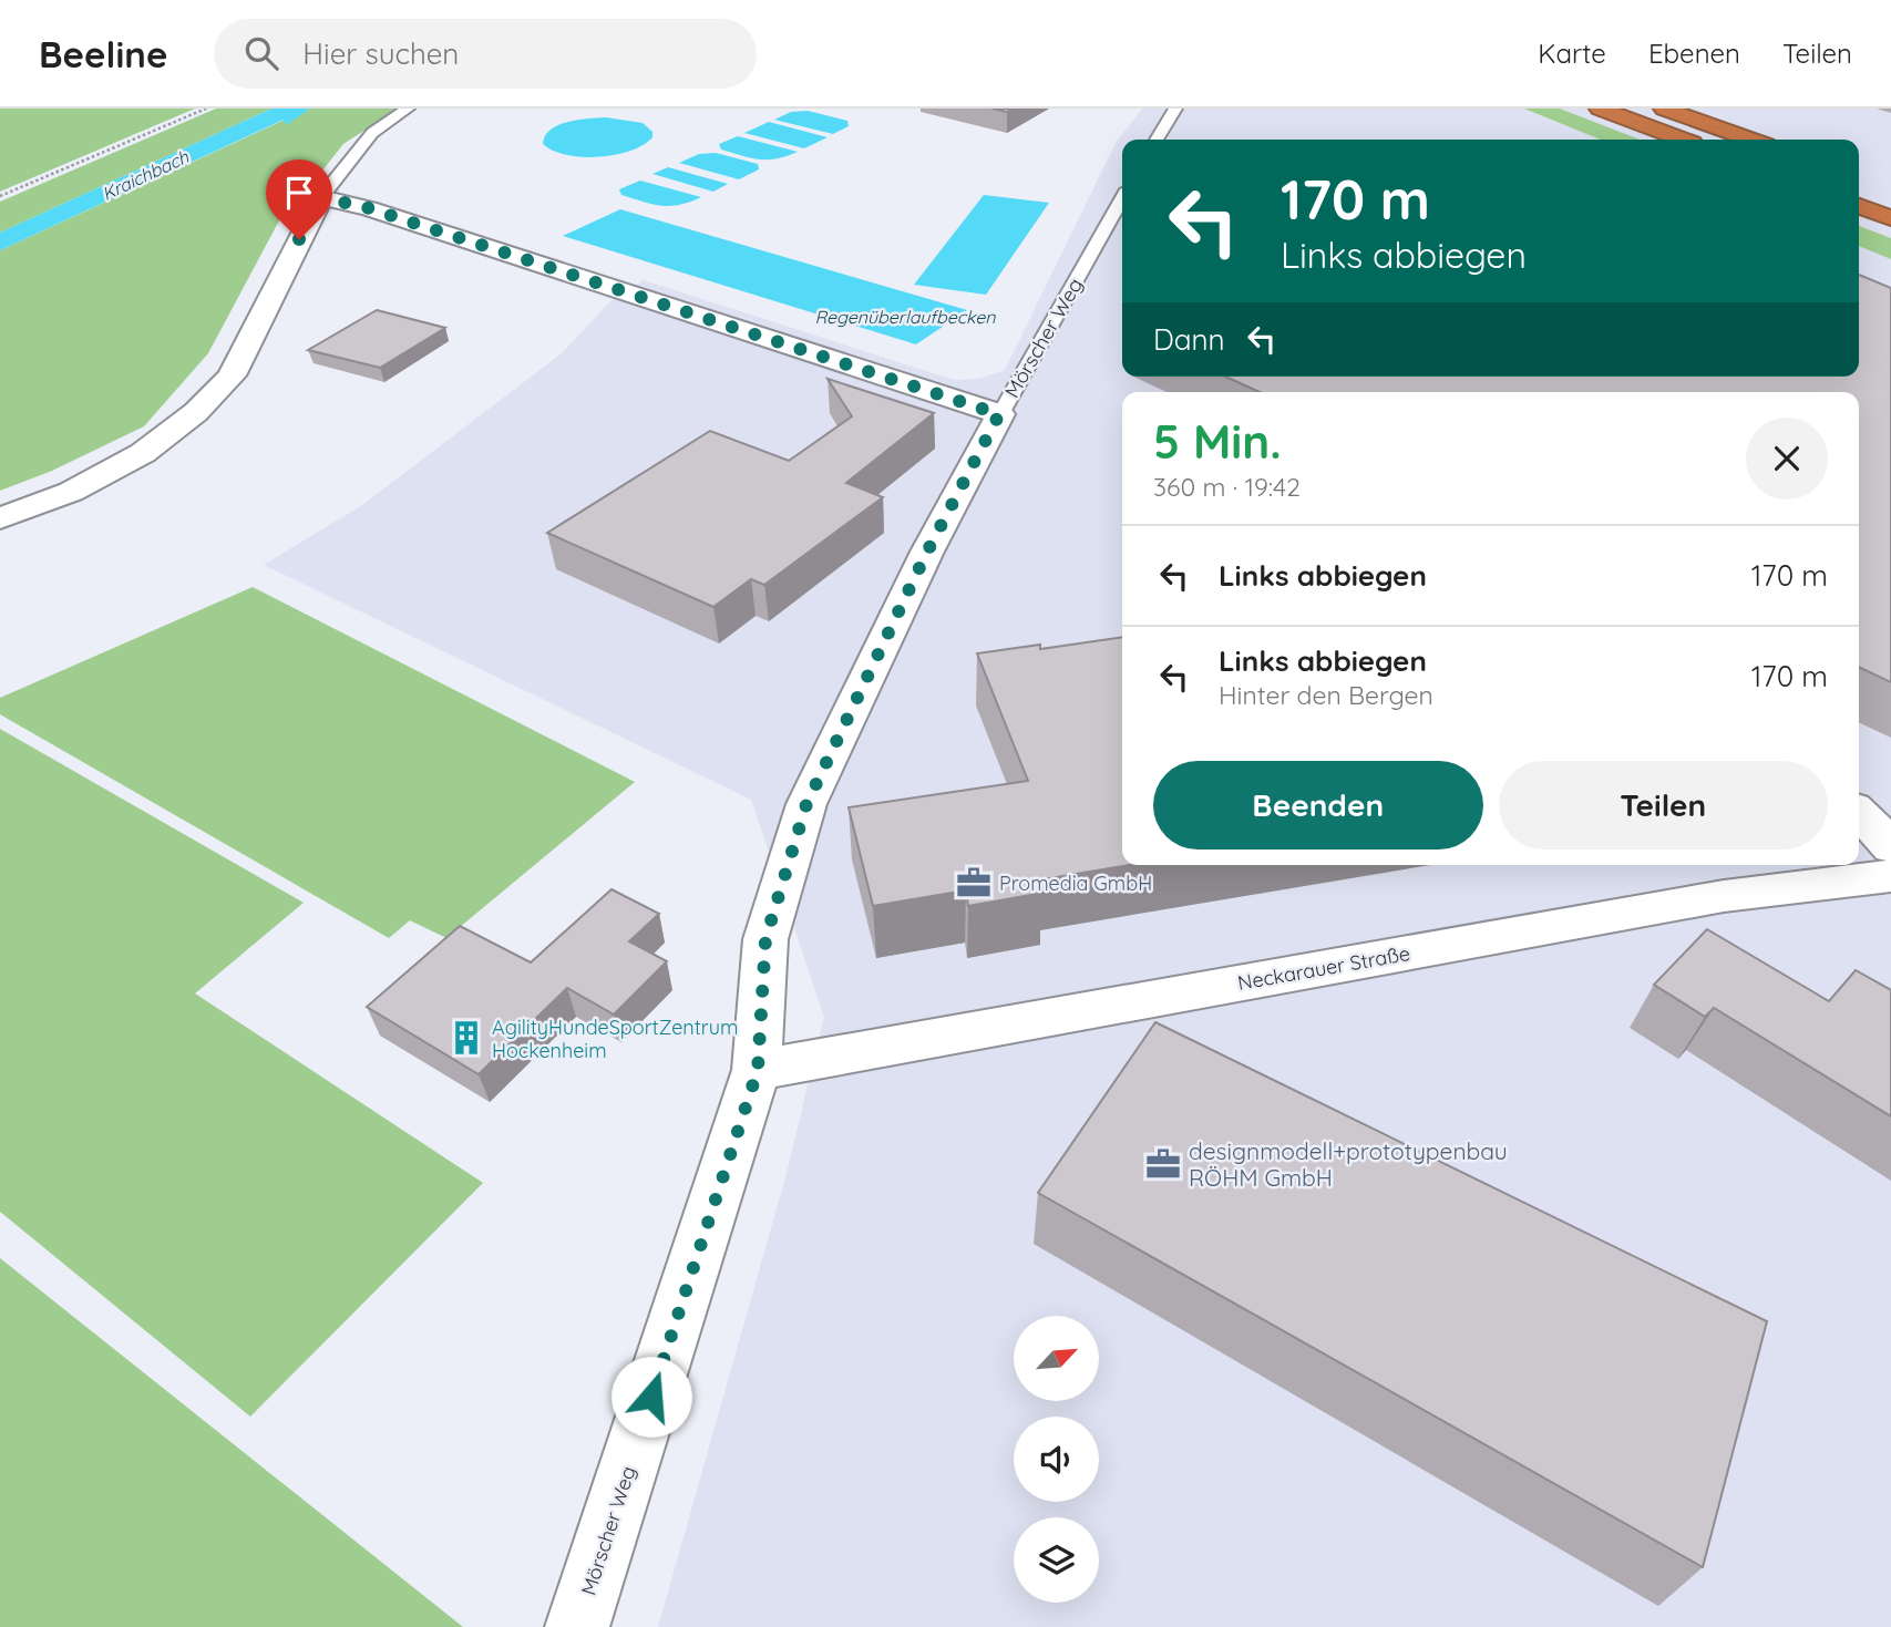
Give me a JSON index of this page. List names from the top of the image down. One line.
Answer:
{"streets":{"street":["Mörscher Weg","Neckarauer Straße"]},"crossings":[["Mörscher Weg","Neckarauer Straße"]],"water":["Kraichbach","Regenüberlaufbecken"],"places":{"office":["Promedia GmbH","designmodell+prototypenbau RÖHM GmbH"],"building":["AgilityHundeSportZentrum Hockenheim"]},"north":"top right","page":{"header":"Beeline","search":"Hier suchen","nav":["Karte","Ebenen","Teilen"],"turn":["170 m","Links abbiegen"],"then":"Dann","heading":["5 Min.","360 m · 19:42"],"list":[{"name":"Links abbiegen","value":"170 m"},{"name":"Links abbiegen","note":"Hinter den Bergen","value":"170 m"}],"buttons":["Beenden","Teilen"]}}
